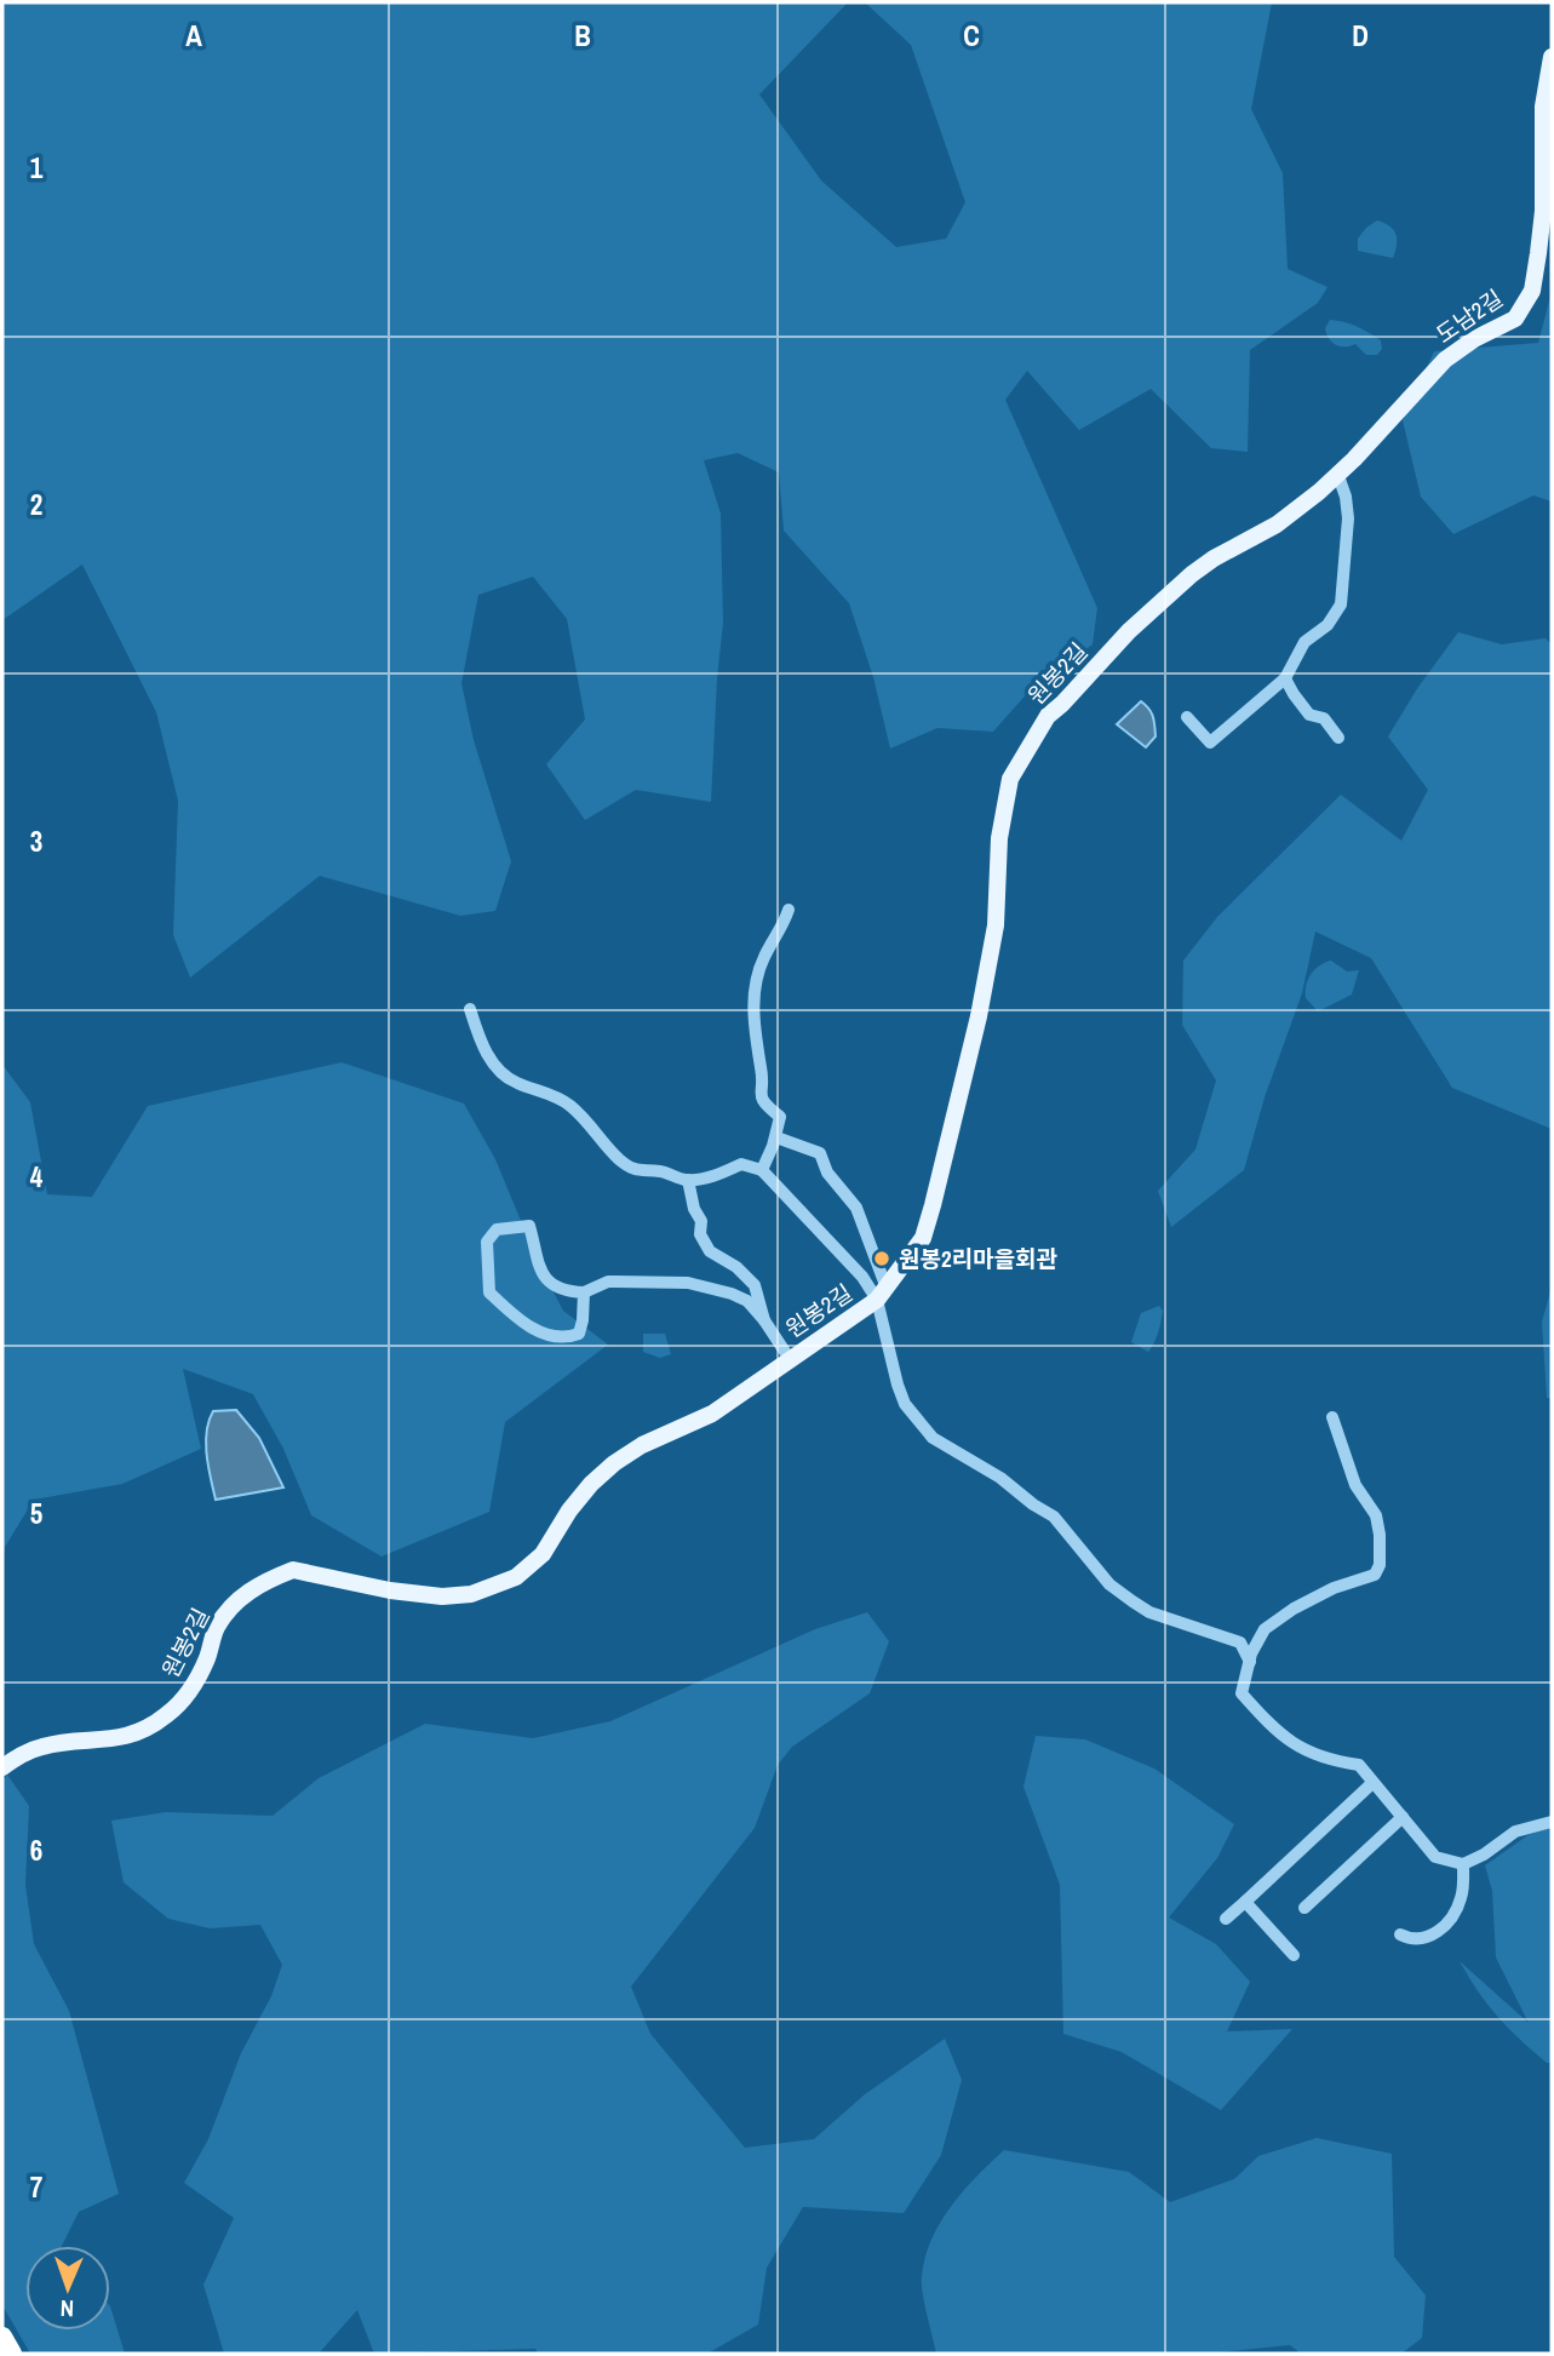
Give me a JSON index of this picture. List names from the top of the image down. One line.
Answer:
{"streets":{"main road":["도남2길","원봉2길"]},"crossings":[["도남2길","원봉2길"]],"places":["원봉2리마을회관"],"north":"bottom","grid":{"columns":["A","B","C","D"],"rows":["1","2","3","4","5","6","7"]}}
